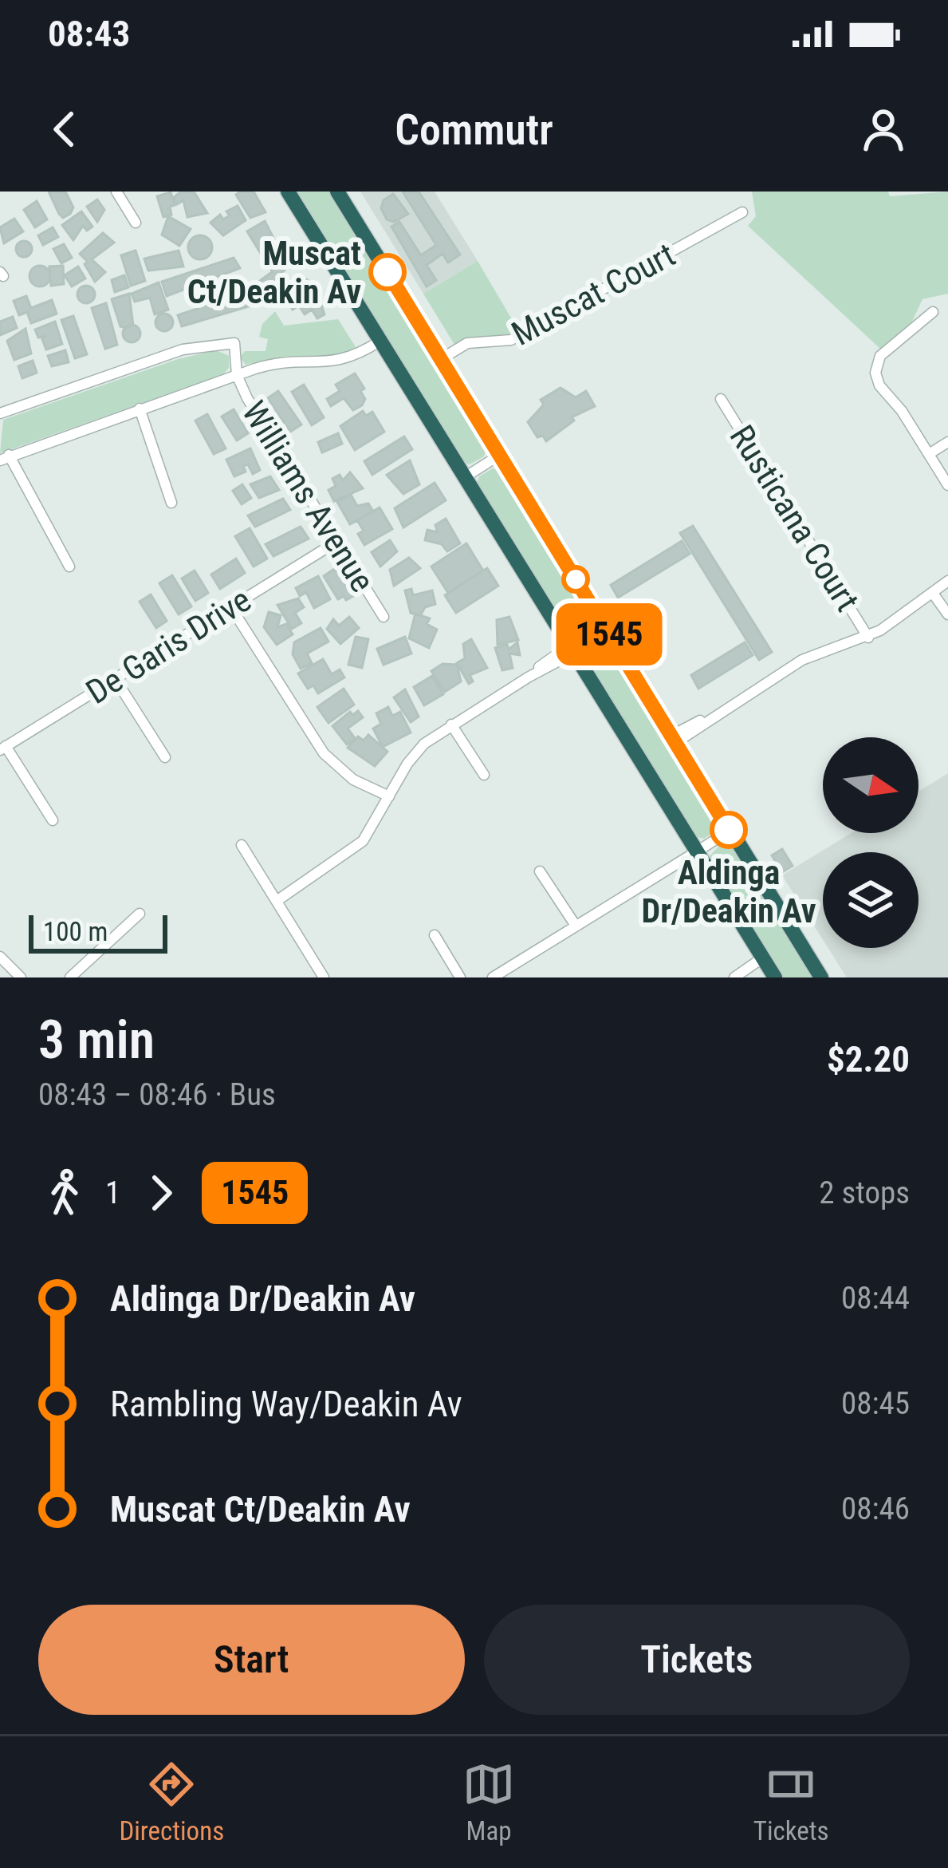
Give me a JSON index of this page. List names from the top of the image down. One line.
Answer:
{"streets":{"street":["Muscat Court","Williams Avenue","Rusticana Court","De Garis Drive"]},"crossings":[["Williams Avenue","De Garis Drive"]],"places":["Muscat Ct/Deakin Av","Aldinga Dr/Deakin Av"],"lines":["bus line 1545"],"scale_bar":"100 m","north":"right","page":{"status":"08:43","header":"Commutr","on_map":"1545","scale":"100 m","heading":["3 min","08:43 – 08:46 · Bus","$2.20"],"legs":["1","1545","2 stops"],"list":[{"name":"Aldinga Dr/Deakin Av","value":"08:44"},{"name":"Rambling Way/Deakin Av","value":"08:45"},{"name":"Muscat Ct/Deakin Av","value":"08:46"}],"buttons":["Start","Tickets"],"tabs":["Directions","Map","Tickets"]}}
